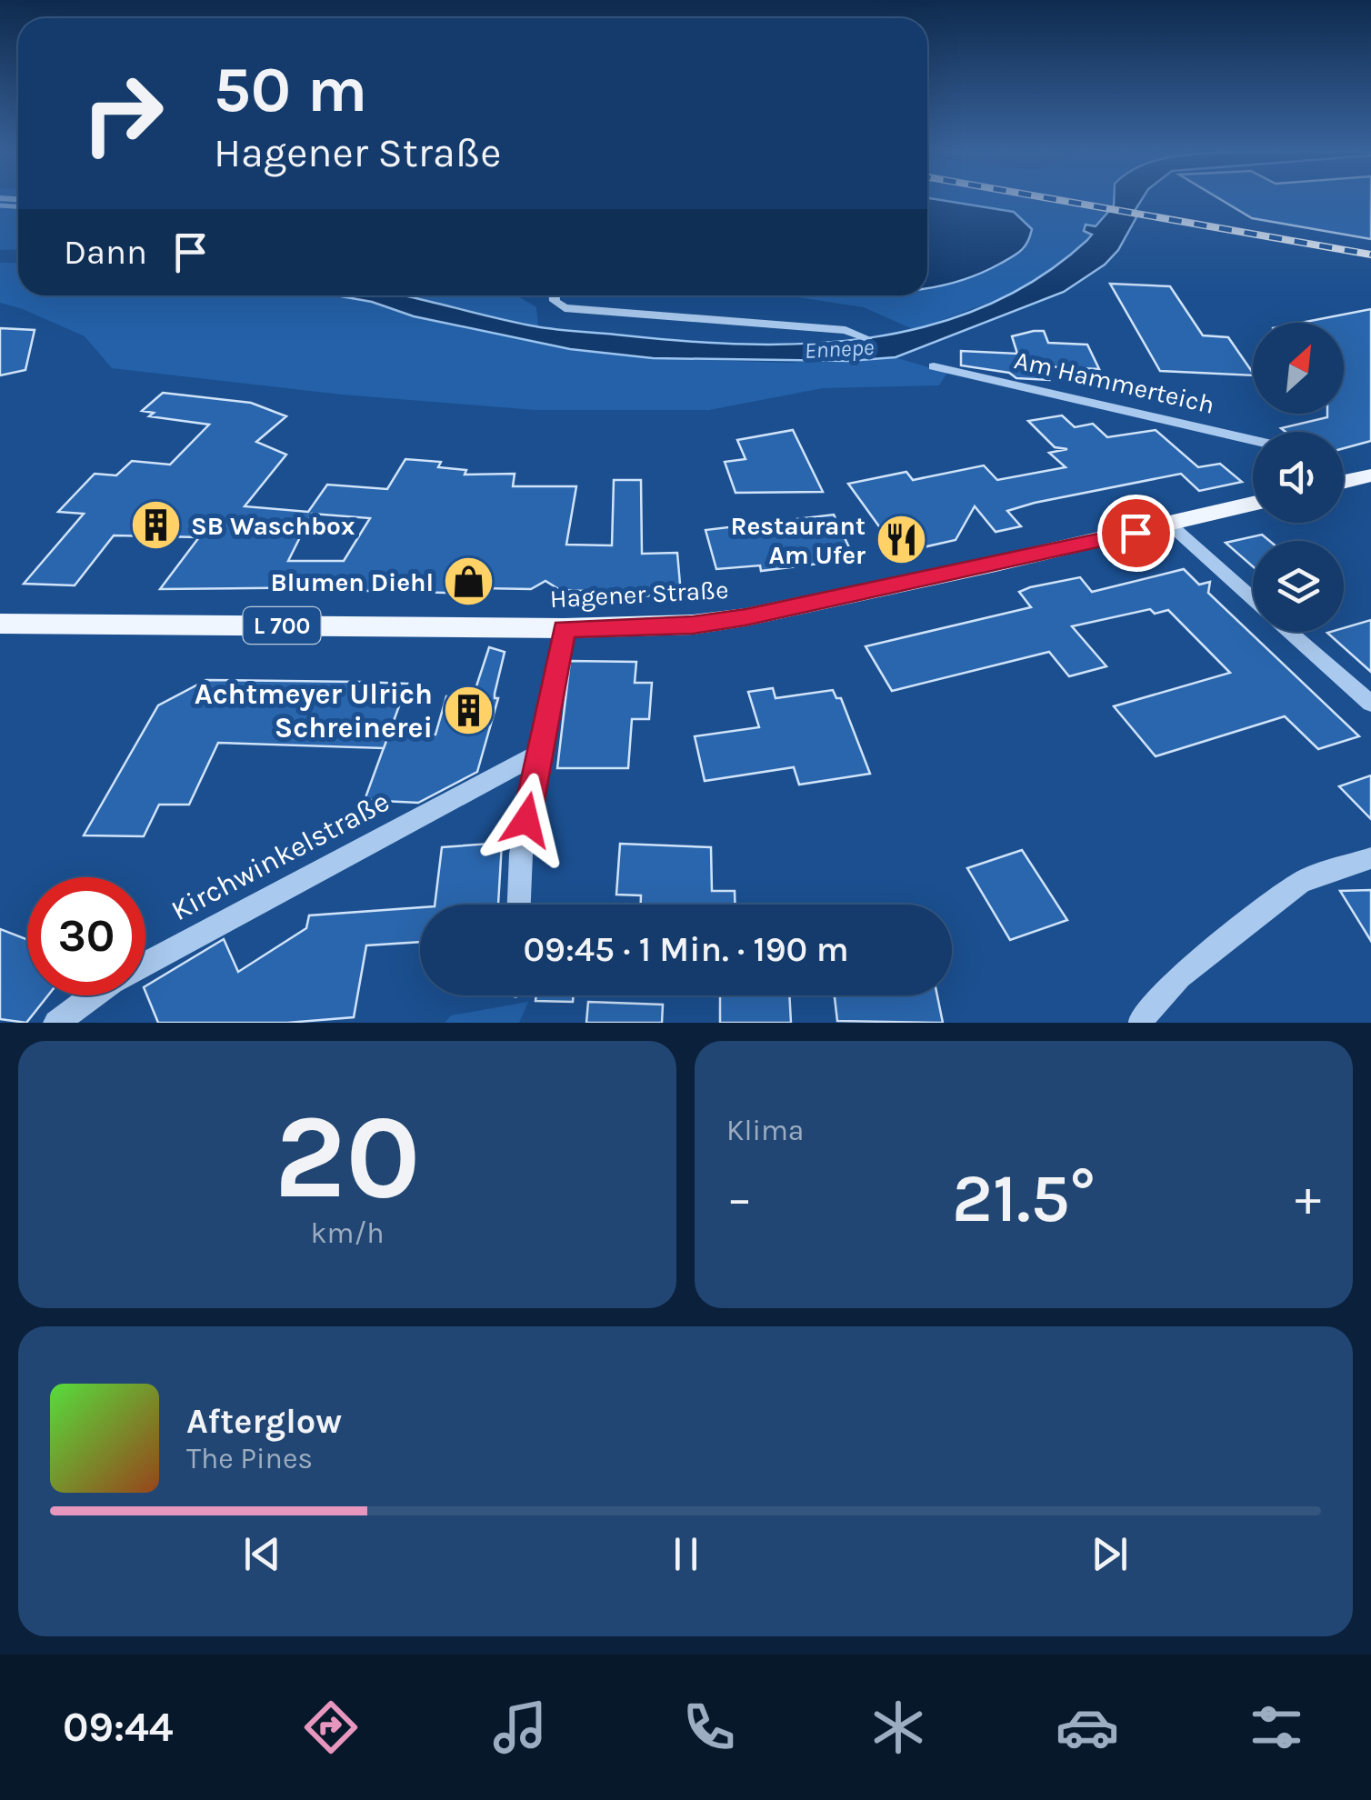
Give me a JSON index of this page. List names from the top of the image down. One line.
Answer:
{"streets":{"main road":["Hagener Straße","L 700"],"street":["Am Hammerteich","Kirchwinkelstraße"]},"water":["Ennepe"],"places":{"building":["SB Waschbox","Achtmeyer Ulrich Schreinerei"],"restaurant":["Restaurant Am Ufer"],"shop":["Blumen Diehl"]},"north":"top right","page":{"turn":["50 m","Hagener Straße"],"then":"Dann","limit":"30","trip":"09:45 · 1 Min. · 190 m","tile":[["20","km/h"],"Klima"],"heat":["−","21.5°","+"],"song":["Afterglow","The Pines"],"tabs":"09:44"}}
